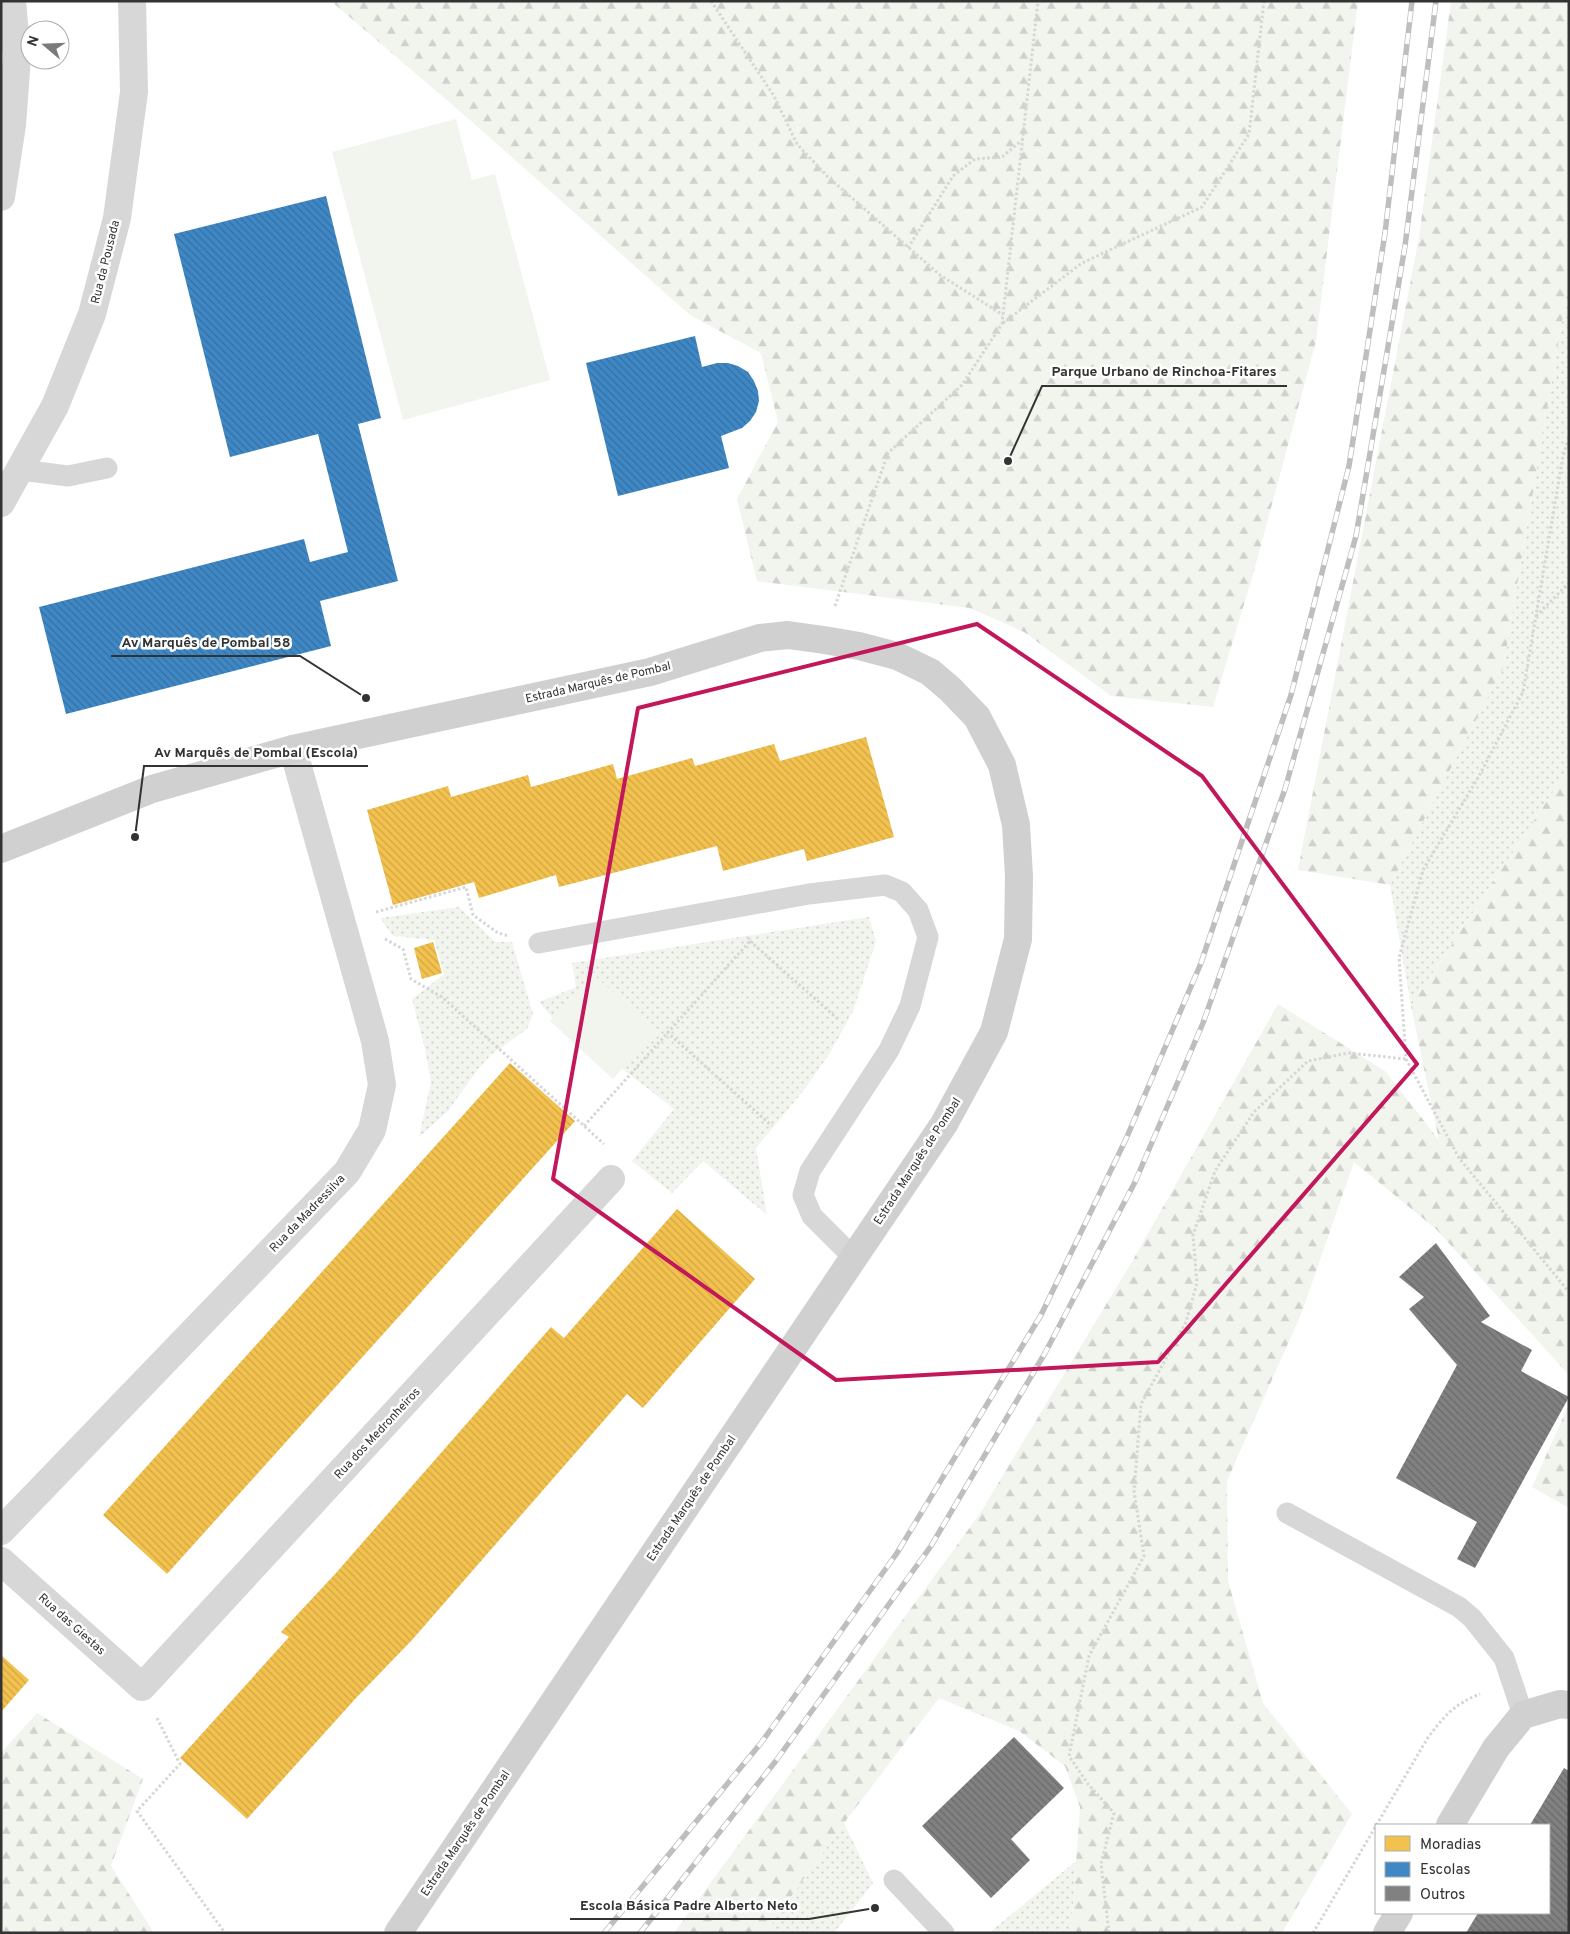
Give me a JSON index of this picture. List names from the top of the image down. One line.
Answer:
{"streets":{"street":["Rua da Pousada","Estrada Marquês de Pombal","Rua da Madressilva","Rua dos Medronheiros","Rua das Giestas"]},"crossings":[["Estrada Marquês de Pombal","Rua da Madressilva"],["Rua dos Medronheiros","Rua das Giestas"]],"places":["Parque Urbano de Rinchoa-Fitares","Av Marquês de Pombal 58","Av Marquês de Pombal (Escola)","Escola Básica Padre Alberto Neto"],"legend":["Moradias","Escolas","Outros"],"north":"left"}
